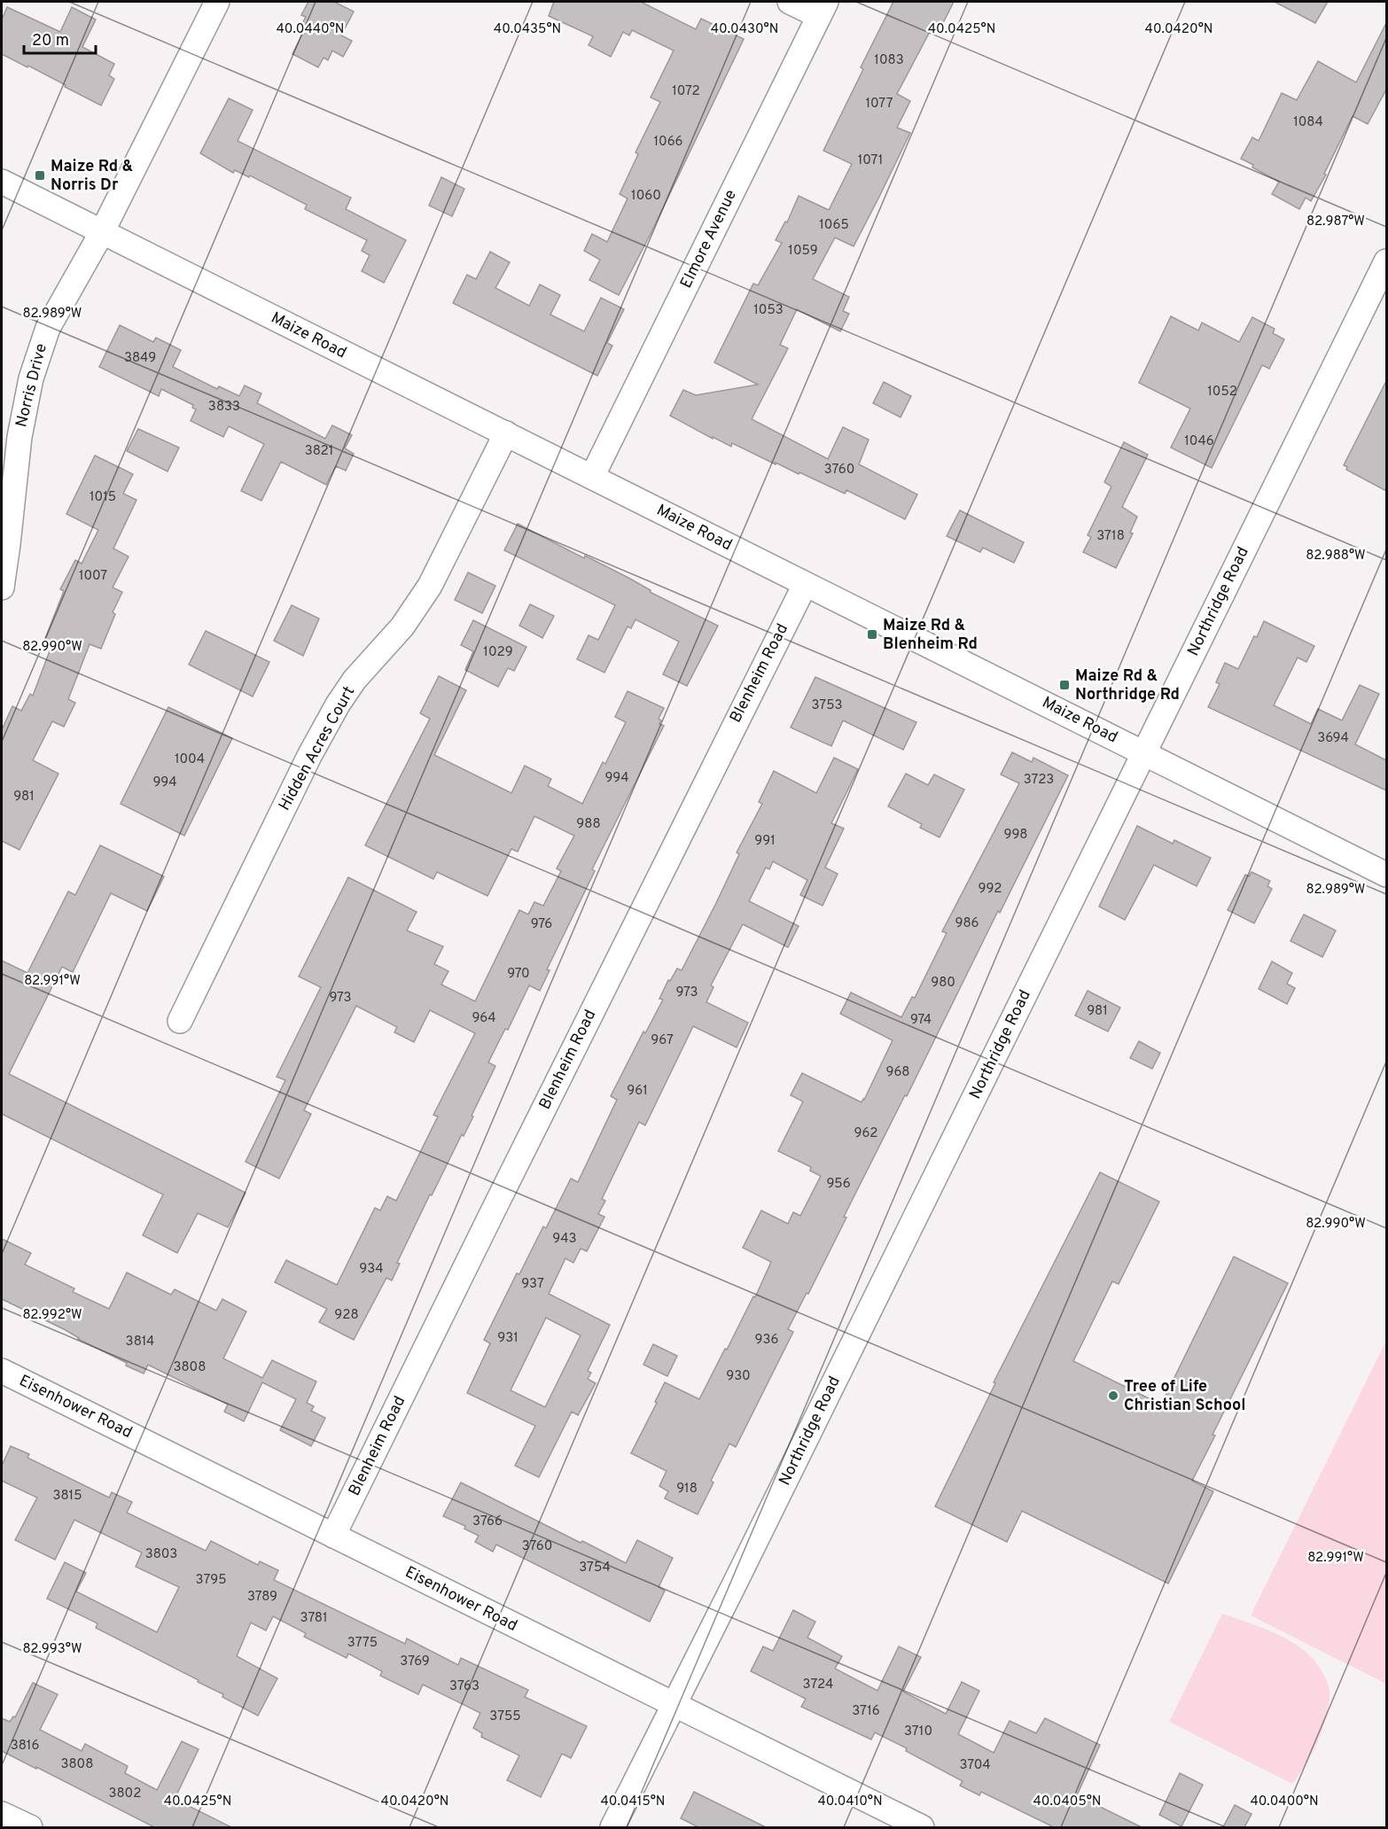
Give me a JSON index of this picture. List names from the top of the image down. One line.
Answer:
{"streets":{"street":["Elmore Avenue","Maize Road","Norris Drive","Northridge Road","Blenheim Road","Hidden Acres Court","Eisenhower Road"]},"crossings":[["Elmore Avenue","Maize Road"],["Maize Road","Norris Drive"],["Maize Road","Northridge Road"],["Maize Road","Blenheim Road"],["Maize Road","Hidden Acres Court"],["Northridge Road","Eisenhower Road"],["Blenheim Road","Eisenhower Road"]],"places":{"transit":["Maize Rd & Norris Dr","Maize Rd & Blenheim Rd","Maize Rd & Northridge Rd"],"other":["Tree of Life Christian School"]},"house_numbers":["1083","1072","1077","1084","1066","1071","1060","1065","1059","1053","3849","1052","3833","1046","3821","3760","1015","3718","1007","1029","3753","3694","1004","994","3723","994","981","988","998","991","992","986","976","970","980","973","973","981","964","974","967","968","961","962","956","943","934","937","928","931","936","3814","3808","930","918","3815","3766","3760","3803","3754","3795","3789","3781","3775","3769","3724","3763","3716","3755","3710","3816","3808","3704","3802"],"scale_bar":"20 m","coordinates":["40.0425°N","40.0420°N","40.0440°N","40.0435°N","40.0430°N","82.987°W","82.989°W","82.988°W","82.990°W","82.991°W","82.992°W","82.993°W","40.0415°N","40.0410°N","40.0405°N","40.0400°N"]}
